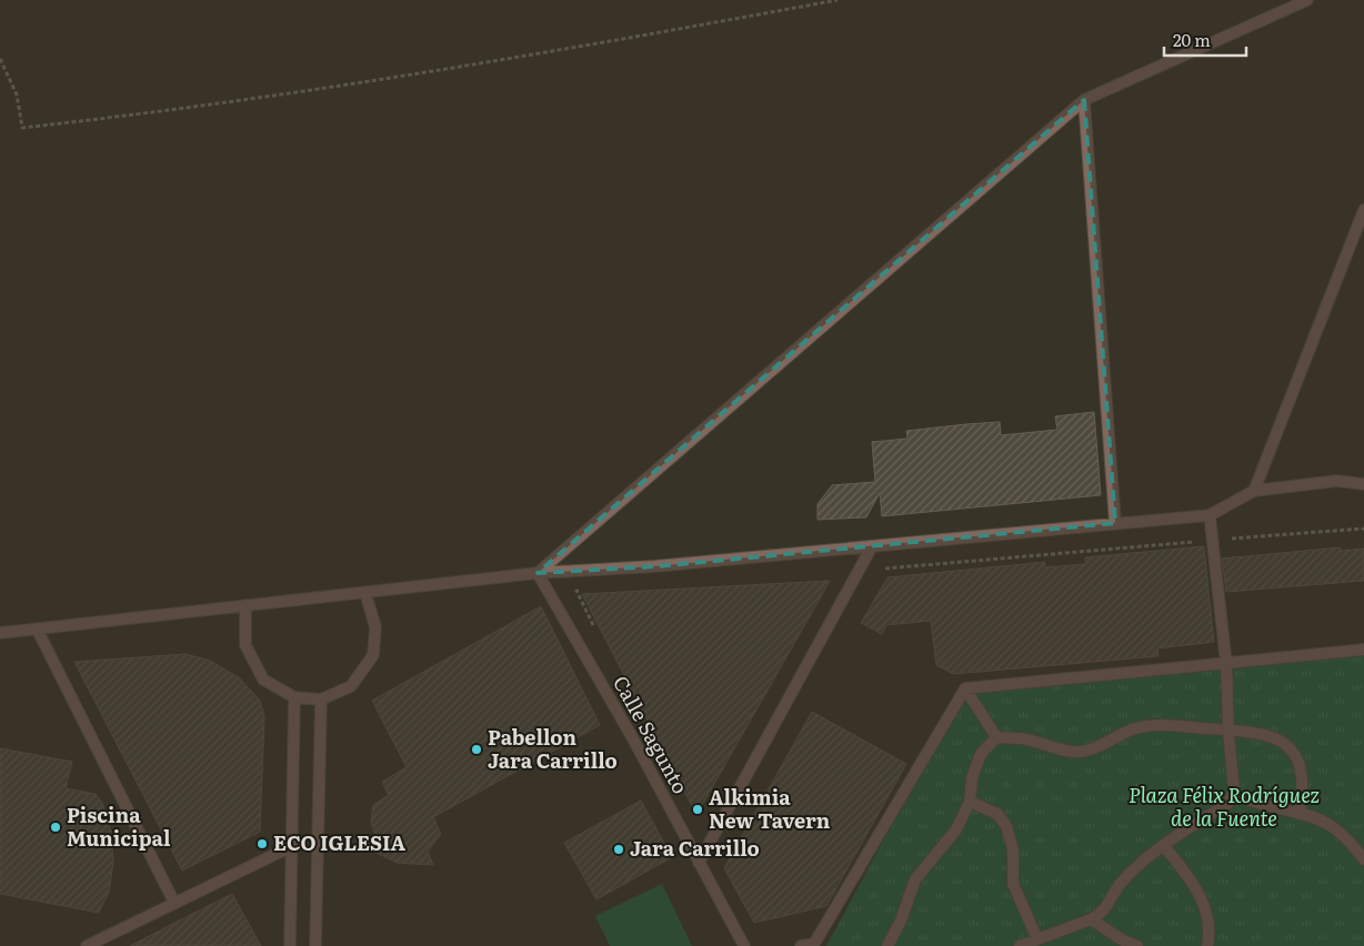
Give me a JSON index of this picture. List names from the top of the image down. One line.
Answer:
{"streets":{"street":["Calle Sagunto"]},"parks":["Plaza Félix Rodríguez de la Fuente"],"places":["Pabellon Jara Carrillo","Alkimia New Tavern","Piscina Municipal","ECO IGLESIA","Jara Carrillo"],"scale_bar":"20 m"}
